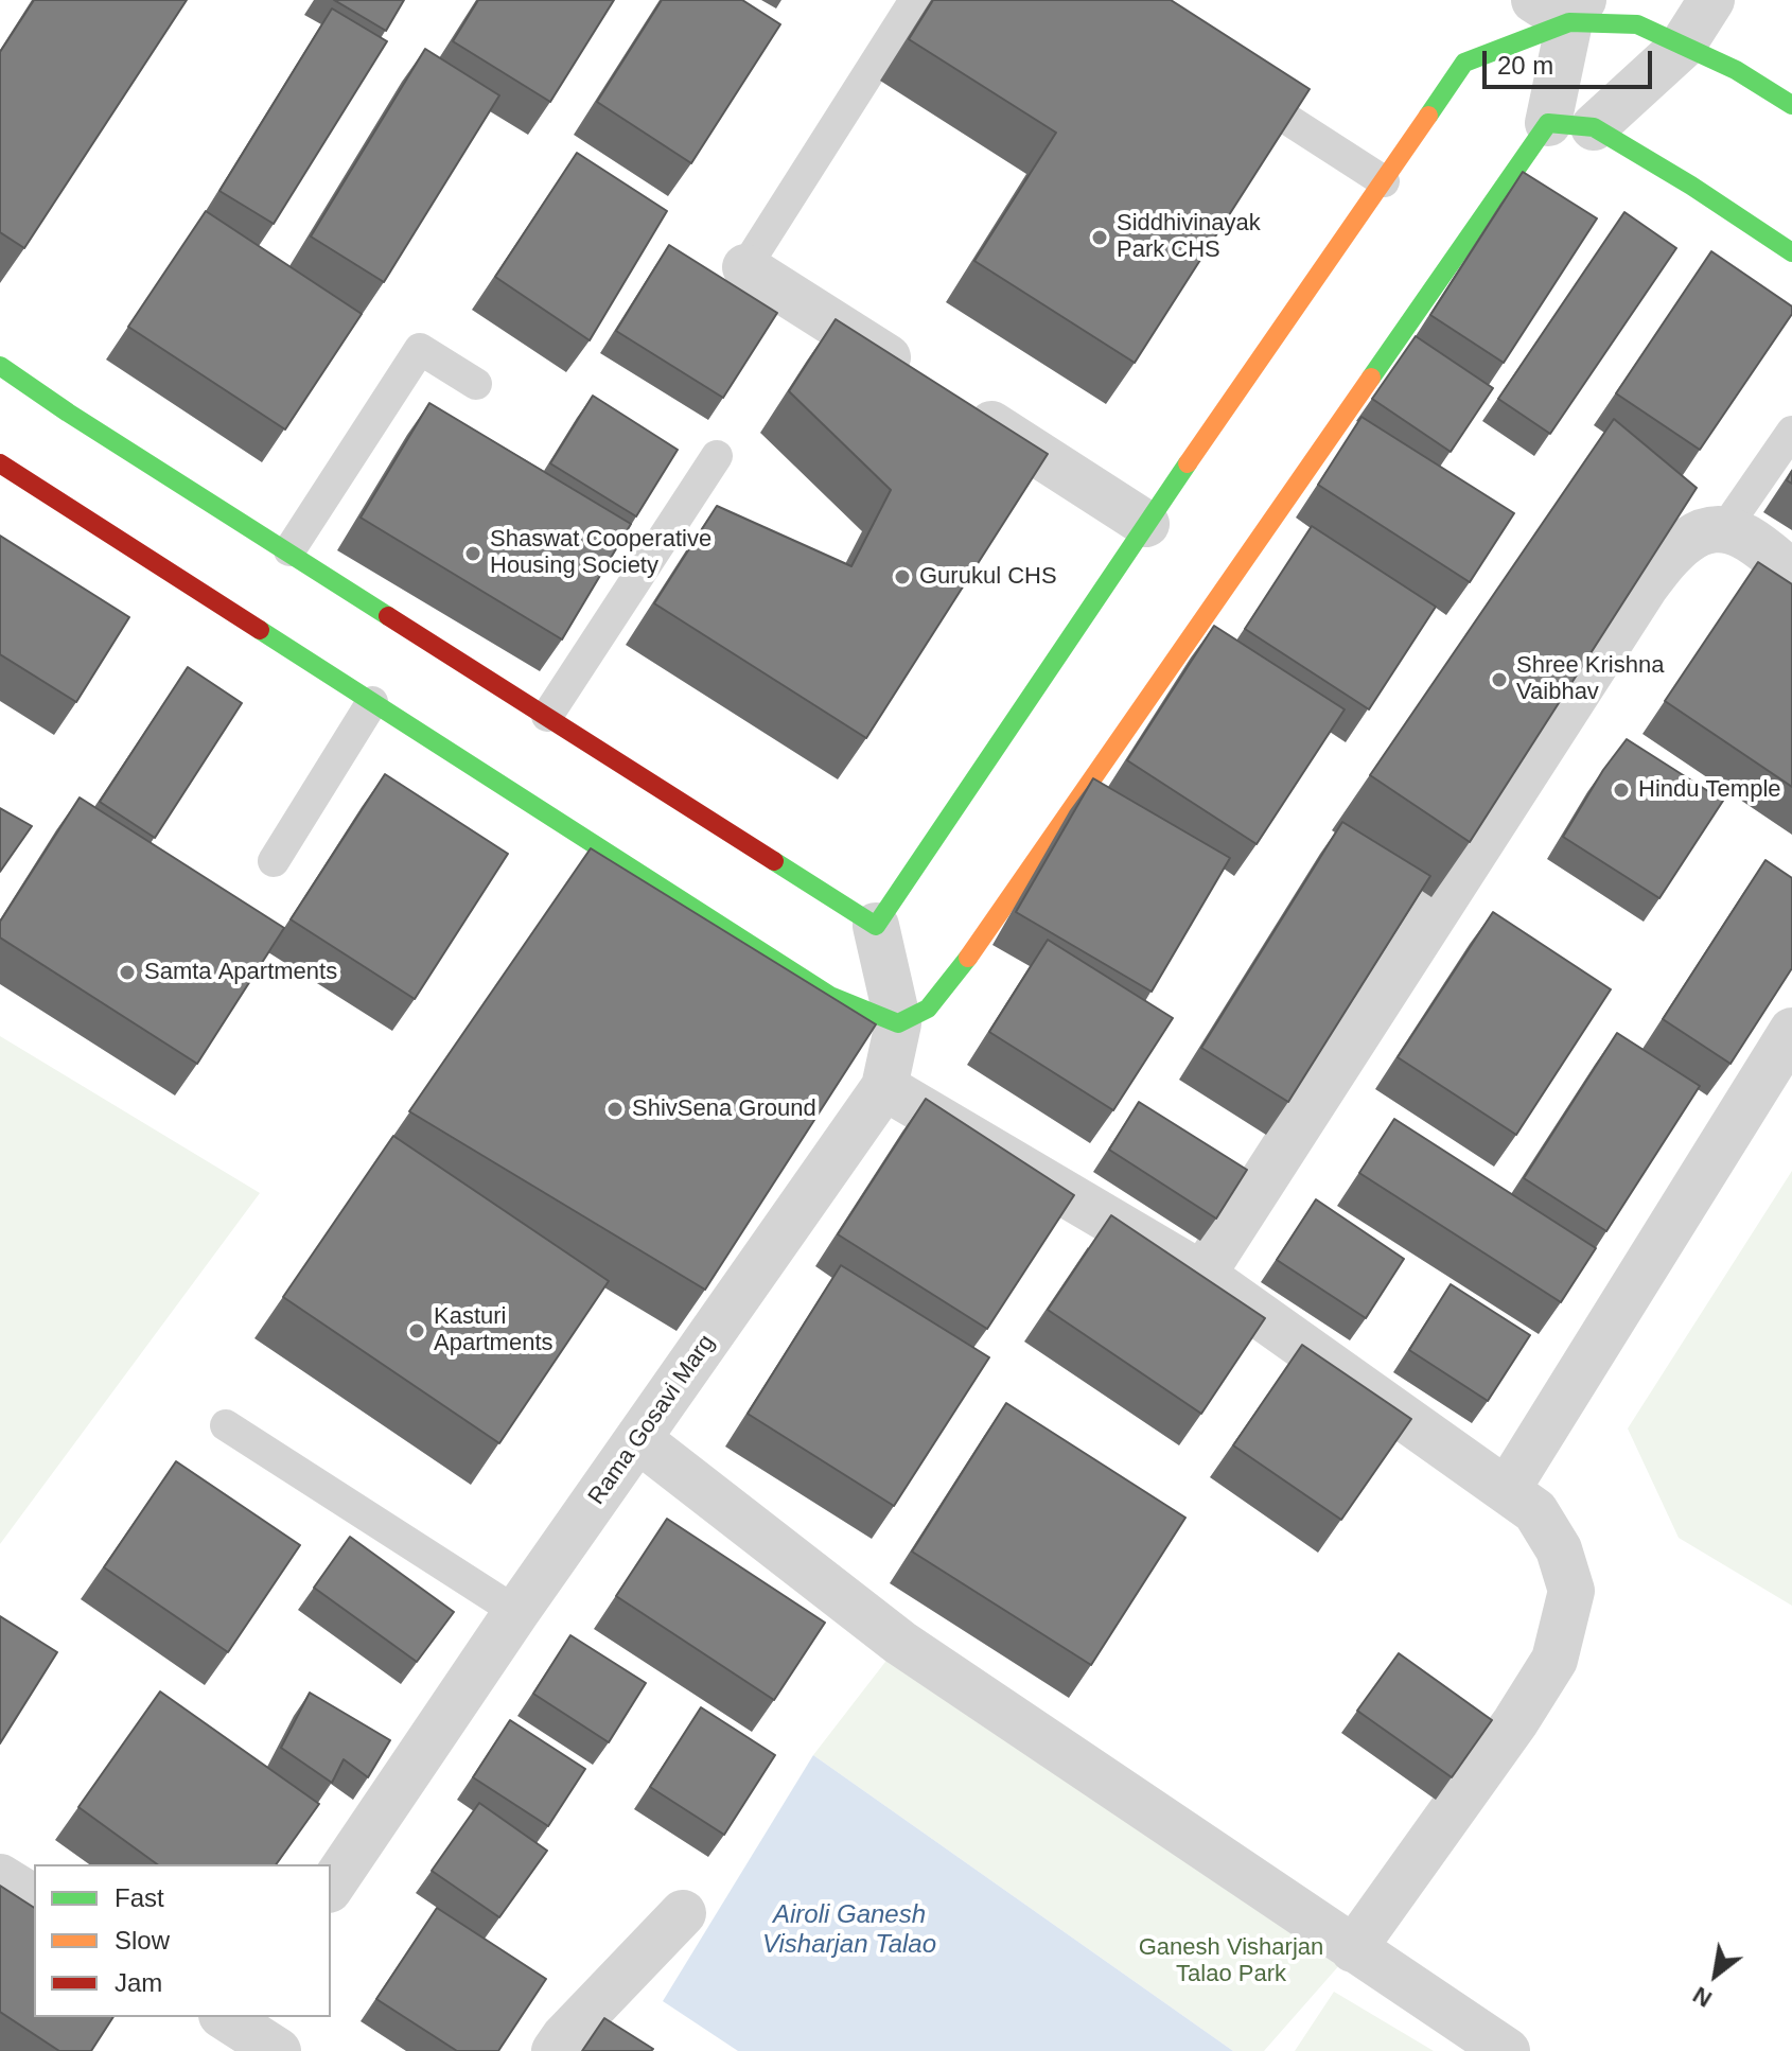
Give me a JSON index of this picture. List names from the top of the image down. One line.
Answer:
{"streets":{"street":["Rama Gosavi Marg"]},"water":["Airoli Ganesh Visharjan Talao"],"parks":["Ganesh Visharjan Talao Park"],"places":["Siddhivinayak Park CHS","Shaswat Cooperative Housing Society","Gurukul CHS","Shree Krishna Vaibhav","Hindu Temple","Samta Apartments","ShivSena Ground","Kasturi Apartments"],"legend":["Fast","Slow","Jam"],"scale_bar":"20 m","north":"bottom left"}
